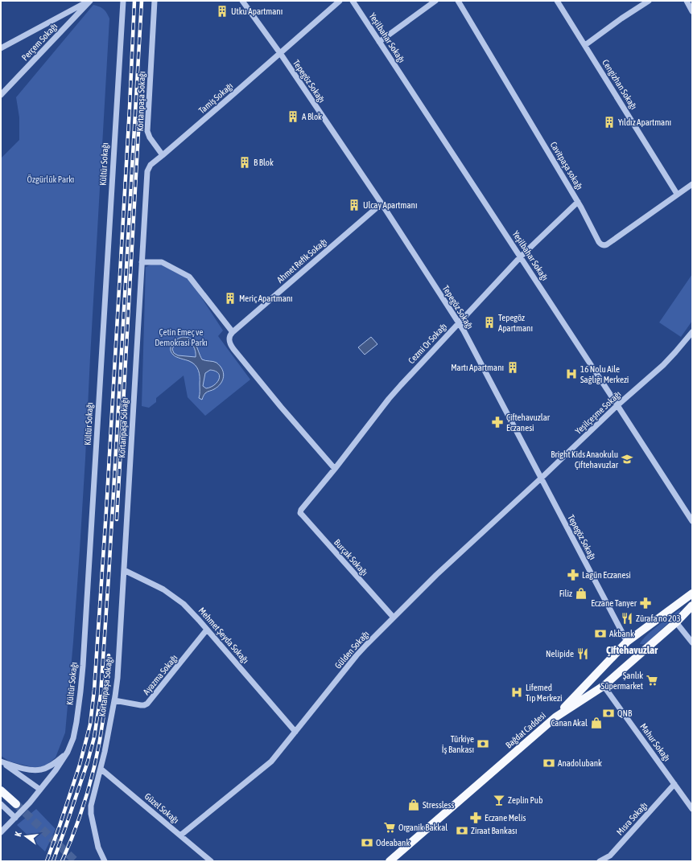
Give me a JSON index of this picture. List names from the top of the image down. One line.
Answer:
{"streets":{"main road":["Bağdat Caddesi"],"street":["Yeşilbahar Sokağı","Perçem Sokağı","Tepegöz Sokağı","Cengizhan Sokağı","Tamiş Sokağı","Kortanpaşa Sokağı","Kültür Sokağı","Cavitpaşa sokağı","Ahmet Refik Sokağı","Cezmi Or Sokağı","Yeşilçeşme Sokağı","Burçak Sokağı","Mehmet Şeyda Sokağı","Gülden Sokağı","Ayazma Sokağı","Mahur Sokağı","Güzel Sokağı","Mısra Sokağı"]},"crossings":[["Yeşilbahar Sokağı","Cezmi Or Sokağı"],["Yeşilbahar Sokağı","Yeşilçeşme Sokağı"],["Tepegöz Sokağı","Tamiş Sokağı"],["Tepegöz Sokağı","Ahmet Refik Sokağı"],["Tepegöz Sokağı","Cezmi Or Sokağı"],["Tepegöz Sokağı","Yeşilçeşme Sokağı"],["Tepegöz Sokağı","Gülden Sokağı"],["Cengizhan Sokağı","Cavitpaşa sokağı"],["Tamiş Sokağı","Kortanpaşa Sokağı"],["Kortanpaşa Sokağı","Mehmet Şeyda Sokağı"],["Kortanpaşa Sokağı","Ayazma Sokağı"],["Kortanpaşa Sokağı","Güzel Sokağı"],["Cavitpaşa sokağı","Cezmi Or Sokağı"],["Cezmi Or Sokağı","Burçak Sokağı"],["Yeşilçeşme Sokağı","Gülden Sokağı"],["Burçak Sokağı","Gülden Sokağı"],["Mehmet Şeyda Sokağı","Gülden Sokağı"],["Mehmet Şeyda Sokağı","Ayazma Sokağı"],["Gülden Sokağı","Güzel Sokağı"],["Bağdat Caddesi","Mahur Sokağı"],["Mahur Sokağı","Mısra Sokağı"]],"districts":["Çiftehavuzlar"],"parks":["Özgürlük Parkı","Çetin Emeç ve Demokrasi Parkı"],"places":{"building":["Utku Apartmanı","A Blok","Yıldız Apartmanı","B Blok","Ulcay Apartmanı","Meriç Apartmanı","Tepegöz Apartmanı","Martı Apartmanı"],"hospital":["16 Nolu Aile Sağlığı Merkezi","Lifemed Tıp Merkezi"],"pharmacy":["Çiftehavuzlar Eczanesi","Lagün Eczanesi","Eczane Tanyer","Eczane Melis"],"school or university":["Bright Kids Anaokulu Çiftehavuzlar"],"shop":["Filiz","Canan Akal","Stressless"],"restaurant":["Zürafa no 203","Nelipide"],"bank":["Akbank","QNB","Türkiye İş Bankası","Anadolubank","Ziraat Bankası","Odeabank"],"supermarket":["Şanlık Süpermarket","Organik Bakkal"],"bar":["Zeplin Pub"]},"north":"left"}
